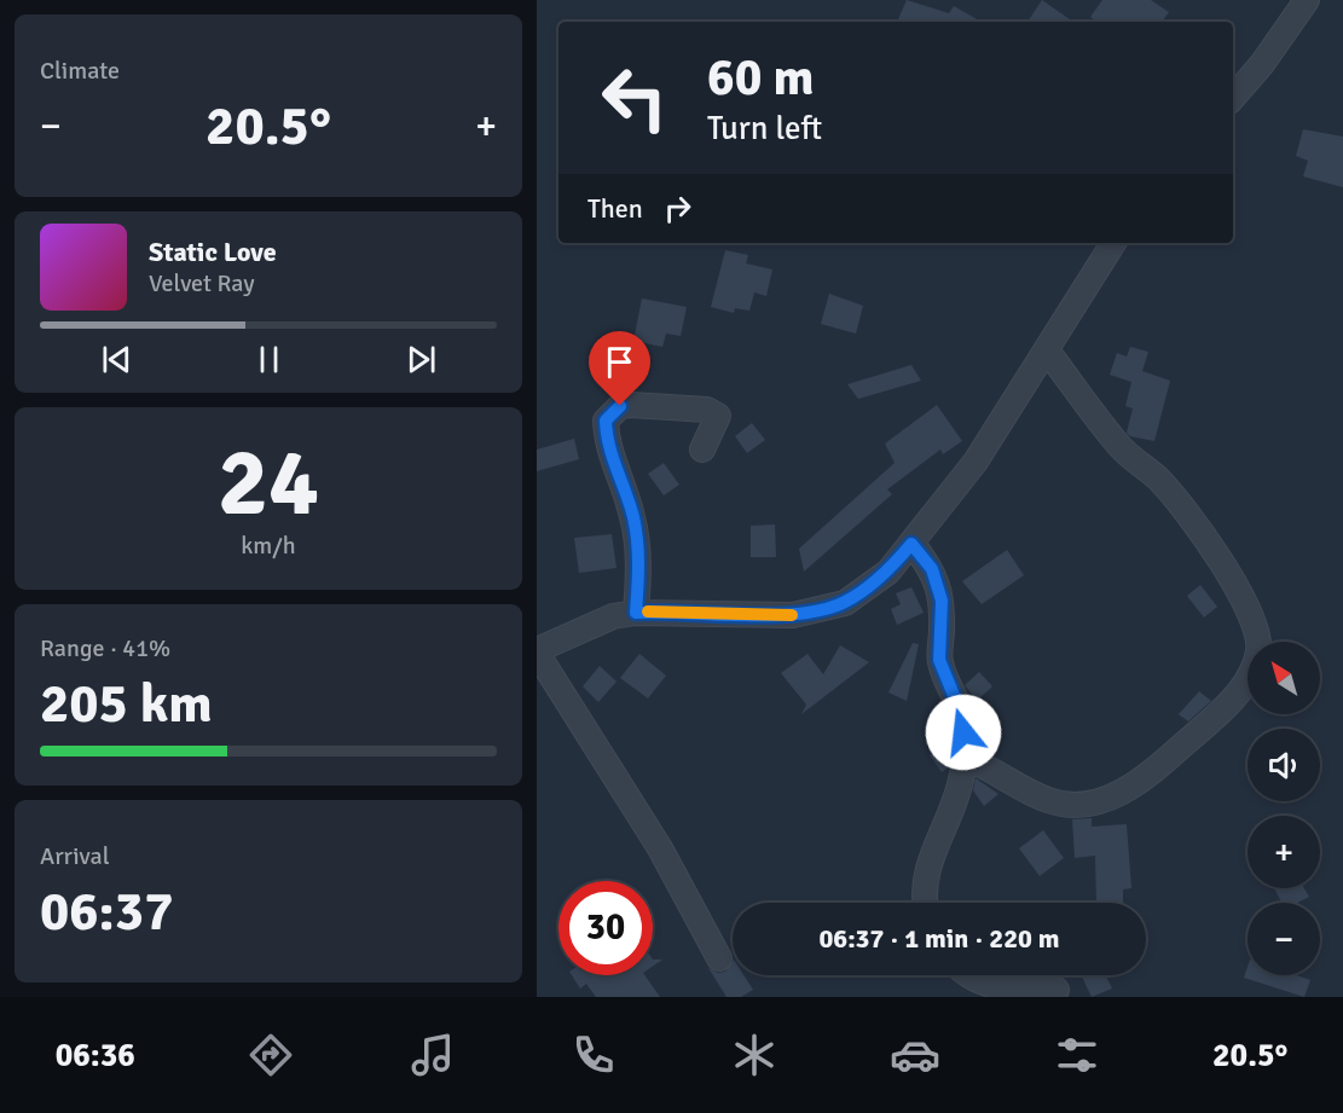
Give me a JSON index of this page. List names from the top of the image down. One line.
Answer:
{"north":"top left","page":{"tile":["Climate",["24","km/h"],["Range · 41%","205 km"],["Arrival","06:37"]],"turn":["60 m","Turn left"],"heat":["−","20.5°","+"],"then":"Then","song":["Static Love","Velvet Ray"],"map_buttons":["+","−"],"limit":"30","trip":"06:37 · 1 min · 220 m","tabs":["06:36","20.5°"]}}
